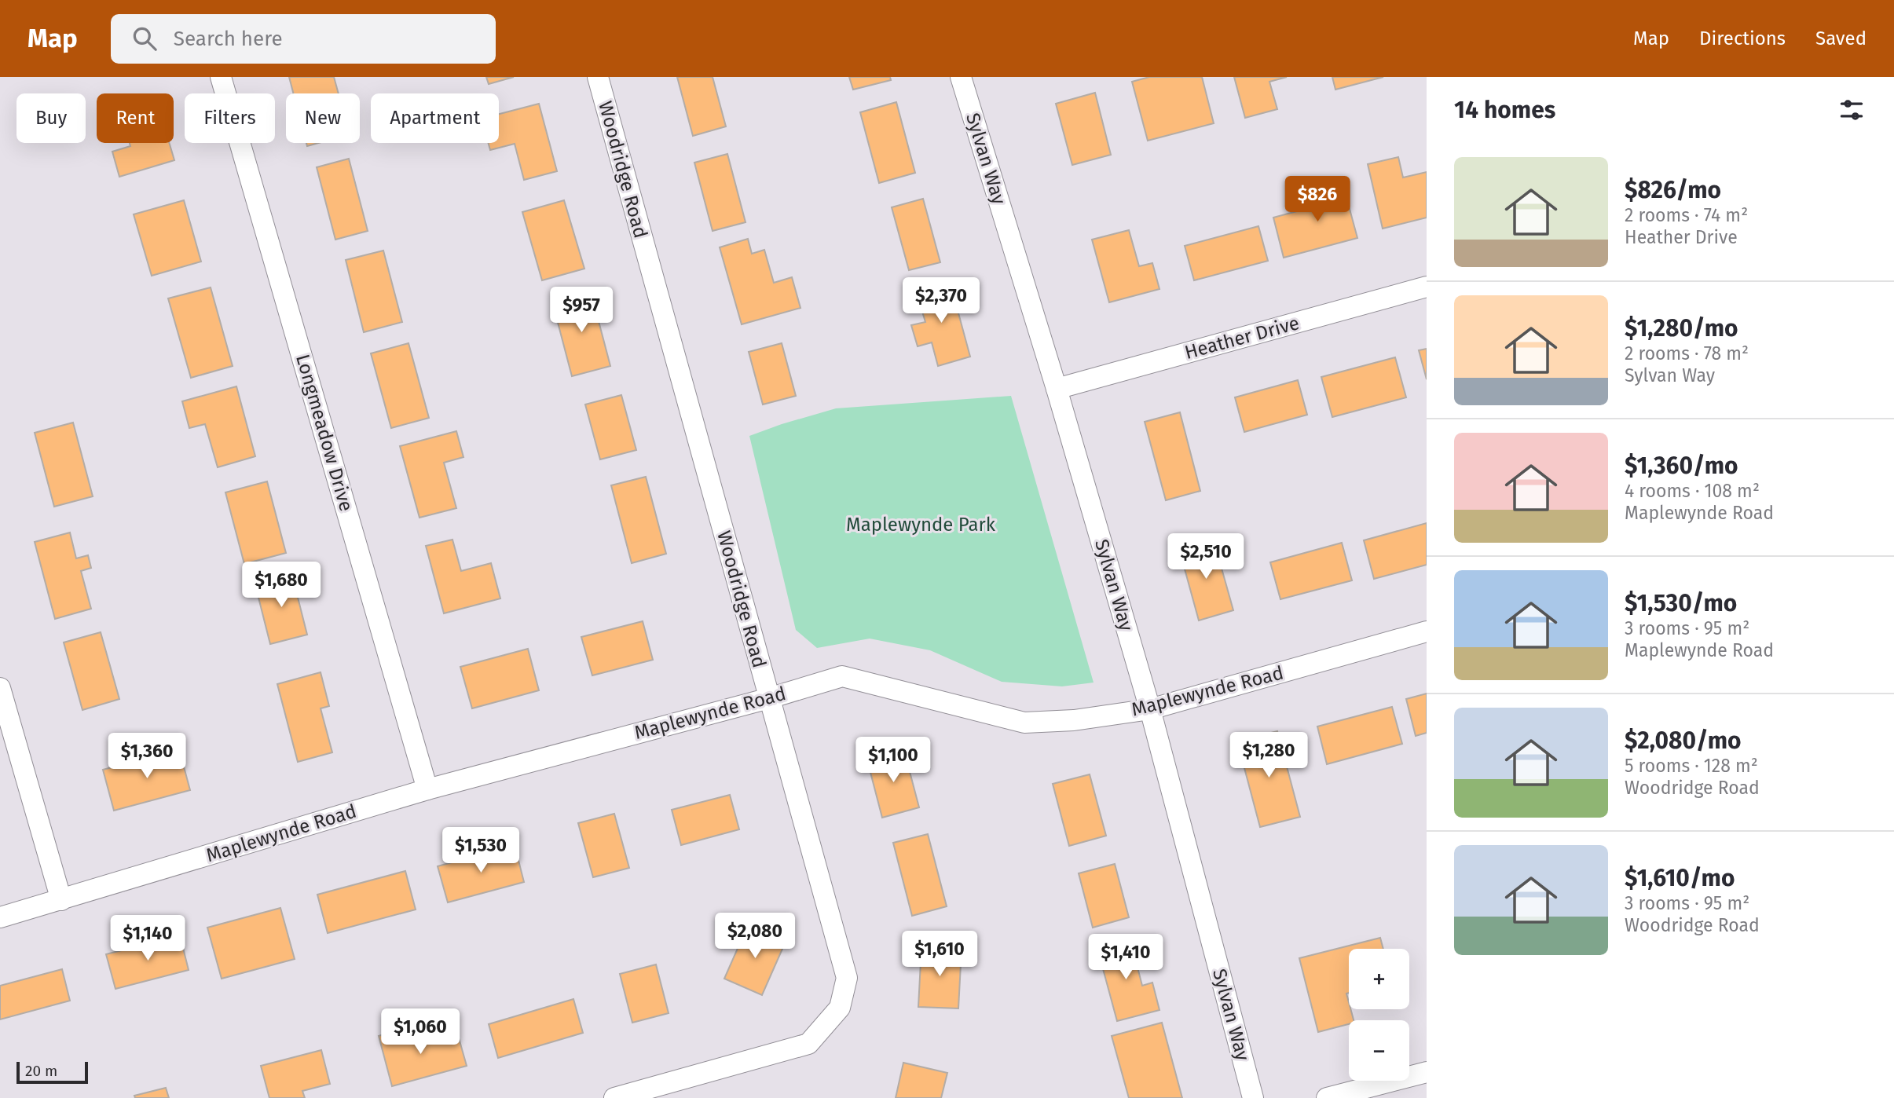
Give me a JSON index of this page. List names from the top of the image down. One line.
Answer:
{"streets":{"street":["Sylvan Way","Woodridge Road","Heather Drive","Longmeadow Drive","Maplewynde Road"]},"crossings":[["Sylvan Way","Heather Drive"],["Sylvan Way","Maplewynde Road"],["Woodridge Road","Maplewynde Road"],["Longmeadow Drive","Maplewynde Road"]],"parks":["Maplewynde Park"],"scale_bar":"20 m","page":{"header":"Map","search":"Search here","nav":["Map","Directions","Saved"],"heading":"14 homes","chip":["Buy","Rent","Filters","New","Apartment"],"list":[{"name":"$826/mo","note":"2 rooms · 74 m² · Heather Drive"},{"name":"$1,280/mo","note":"2 rooms · 78 m² · Sylvan Way"},{"name":"$1,360/mo","note":"4 rooms · 108 m² · Maplewynde Road"},{"name":"$1,530/mo","note":"3 rooms · 95 m² · Maplewynde Road"},{"name":"$2,080/mo","note":"5 rooms · 128 m² · Woodridge Road"},{"name":"$1,610/mo","note":"3 rooms · 95 m² · Woodridge Road"}],"price":["$826","$2,370","$957","$2,510","$1,680","$1,280","$1,360","$1,100","$1,530","$2,080","$1,140","$1,610","$1,410","$1,060"],"map_buttons":["+","−"],"scale":"20 m"}}
